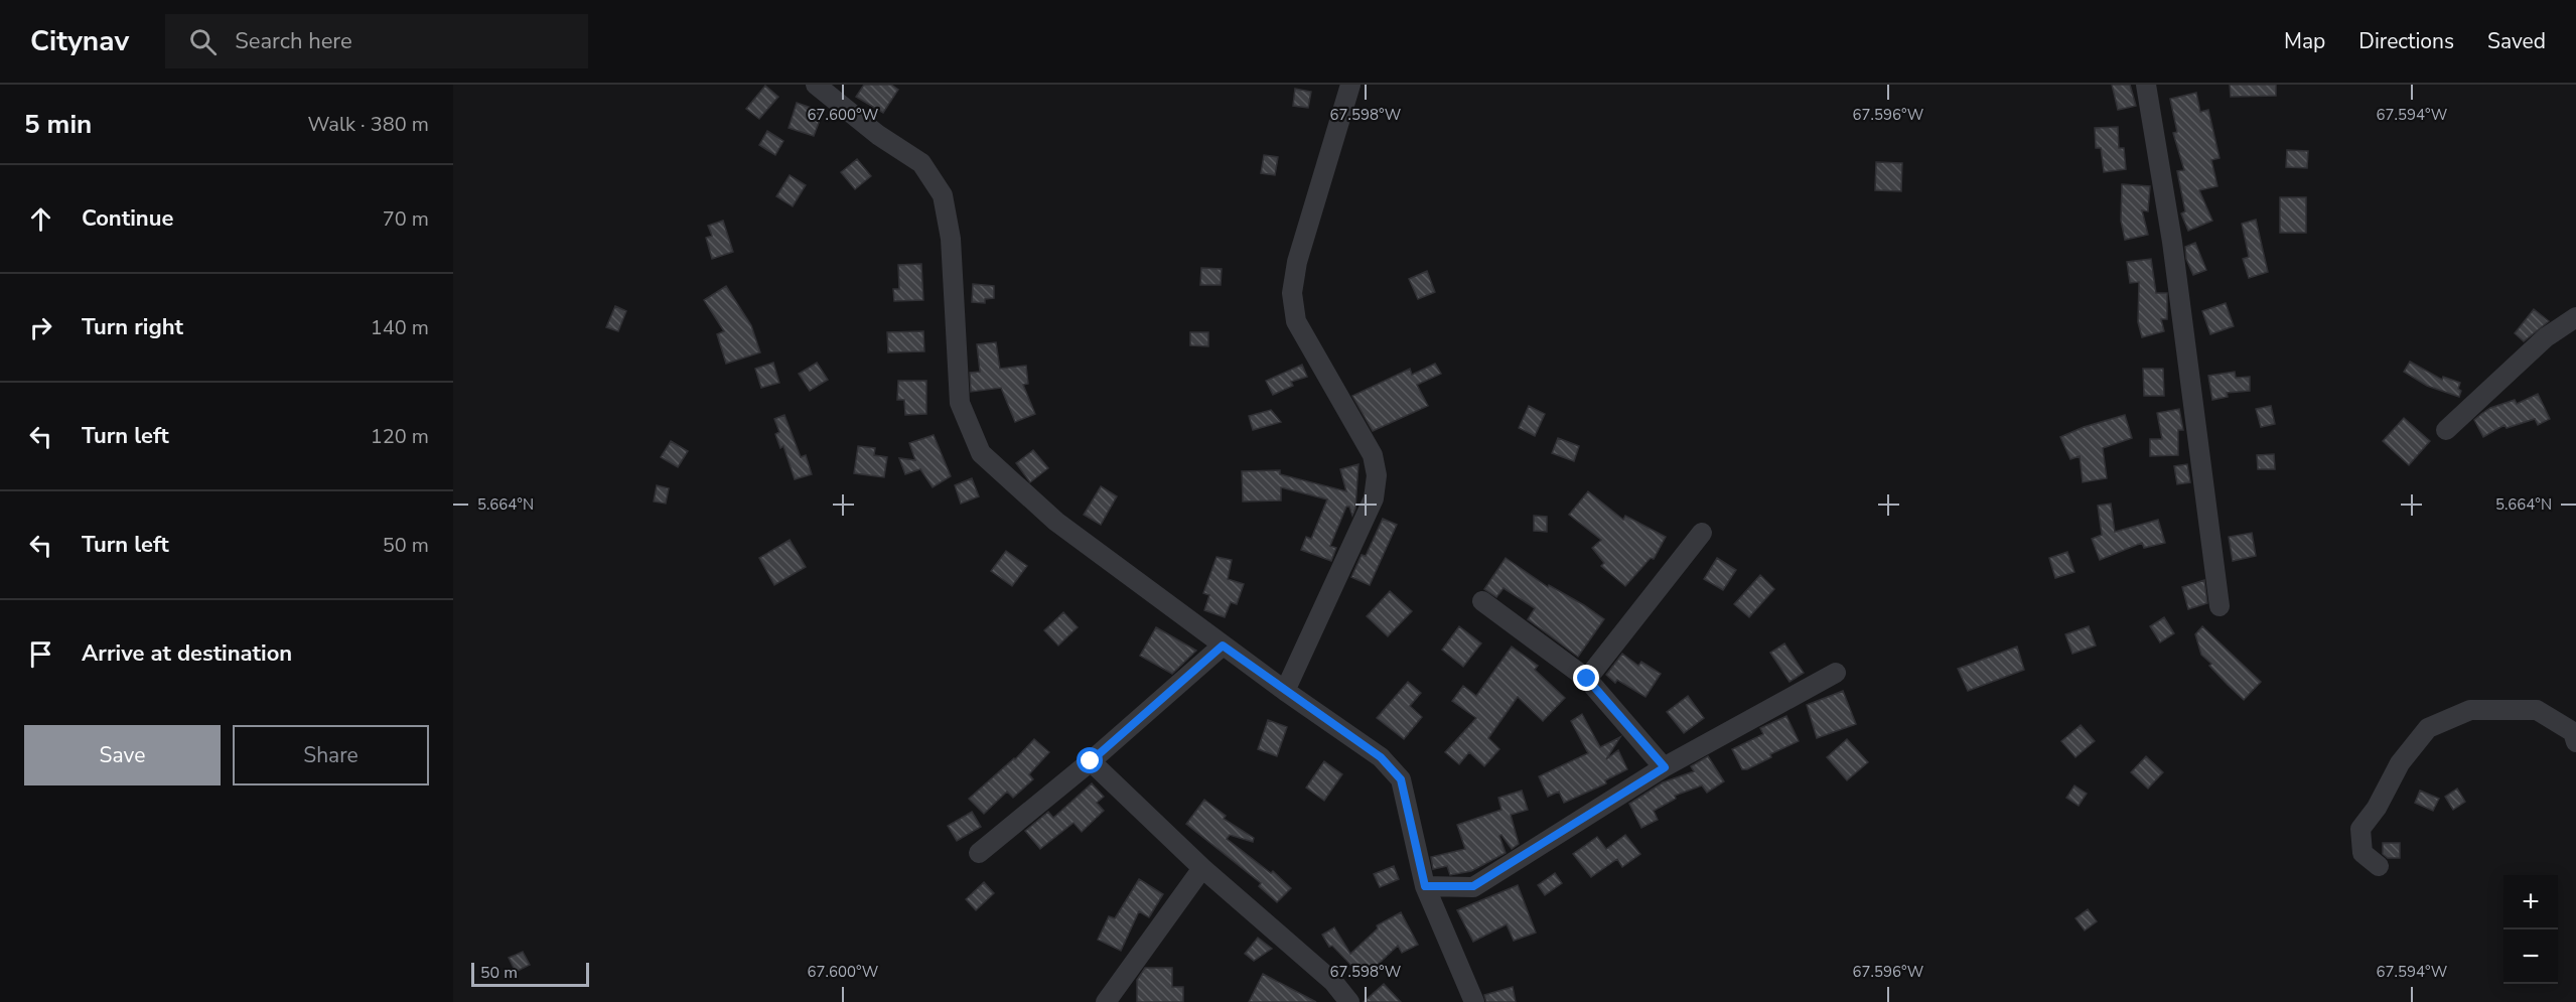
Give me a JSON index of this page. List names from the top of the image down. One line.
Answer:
{"scale_bar":"50 m","page":{"header":"Citynav","search":"Search here","nav":["Map","Directions","Saved"],"heading":["5 min","Walk · 380 m"],"list":[["Continue","70 m"],["Turn right","140 m"],["Turn left","120 m"],["Turn left","50 m"],"Arrive at destination"],"buttons":["Save","Share"],"map_buttons":["+","−"],"scale":"50 m"},"coordinates":["67.600°W","67.598°W","67.596°W","67.594°W","5.664°N"]}
